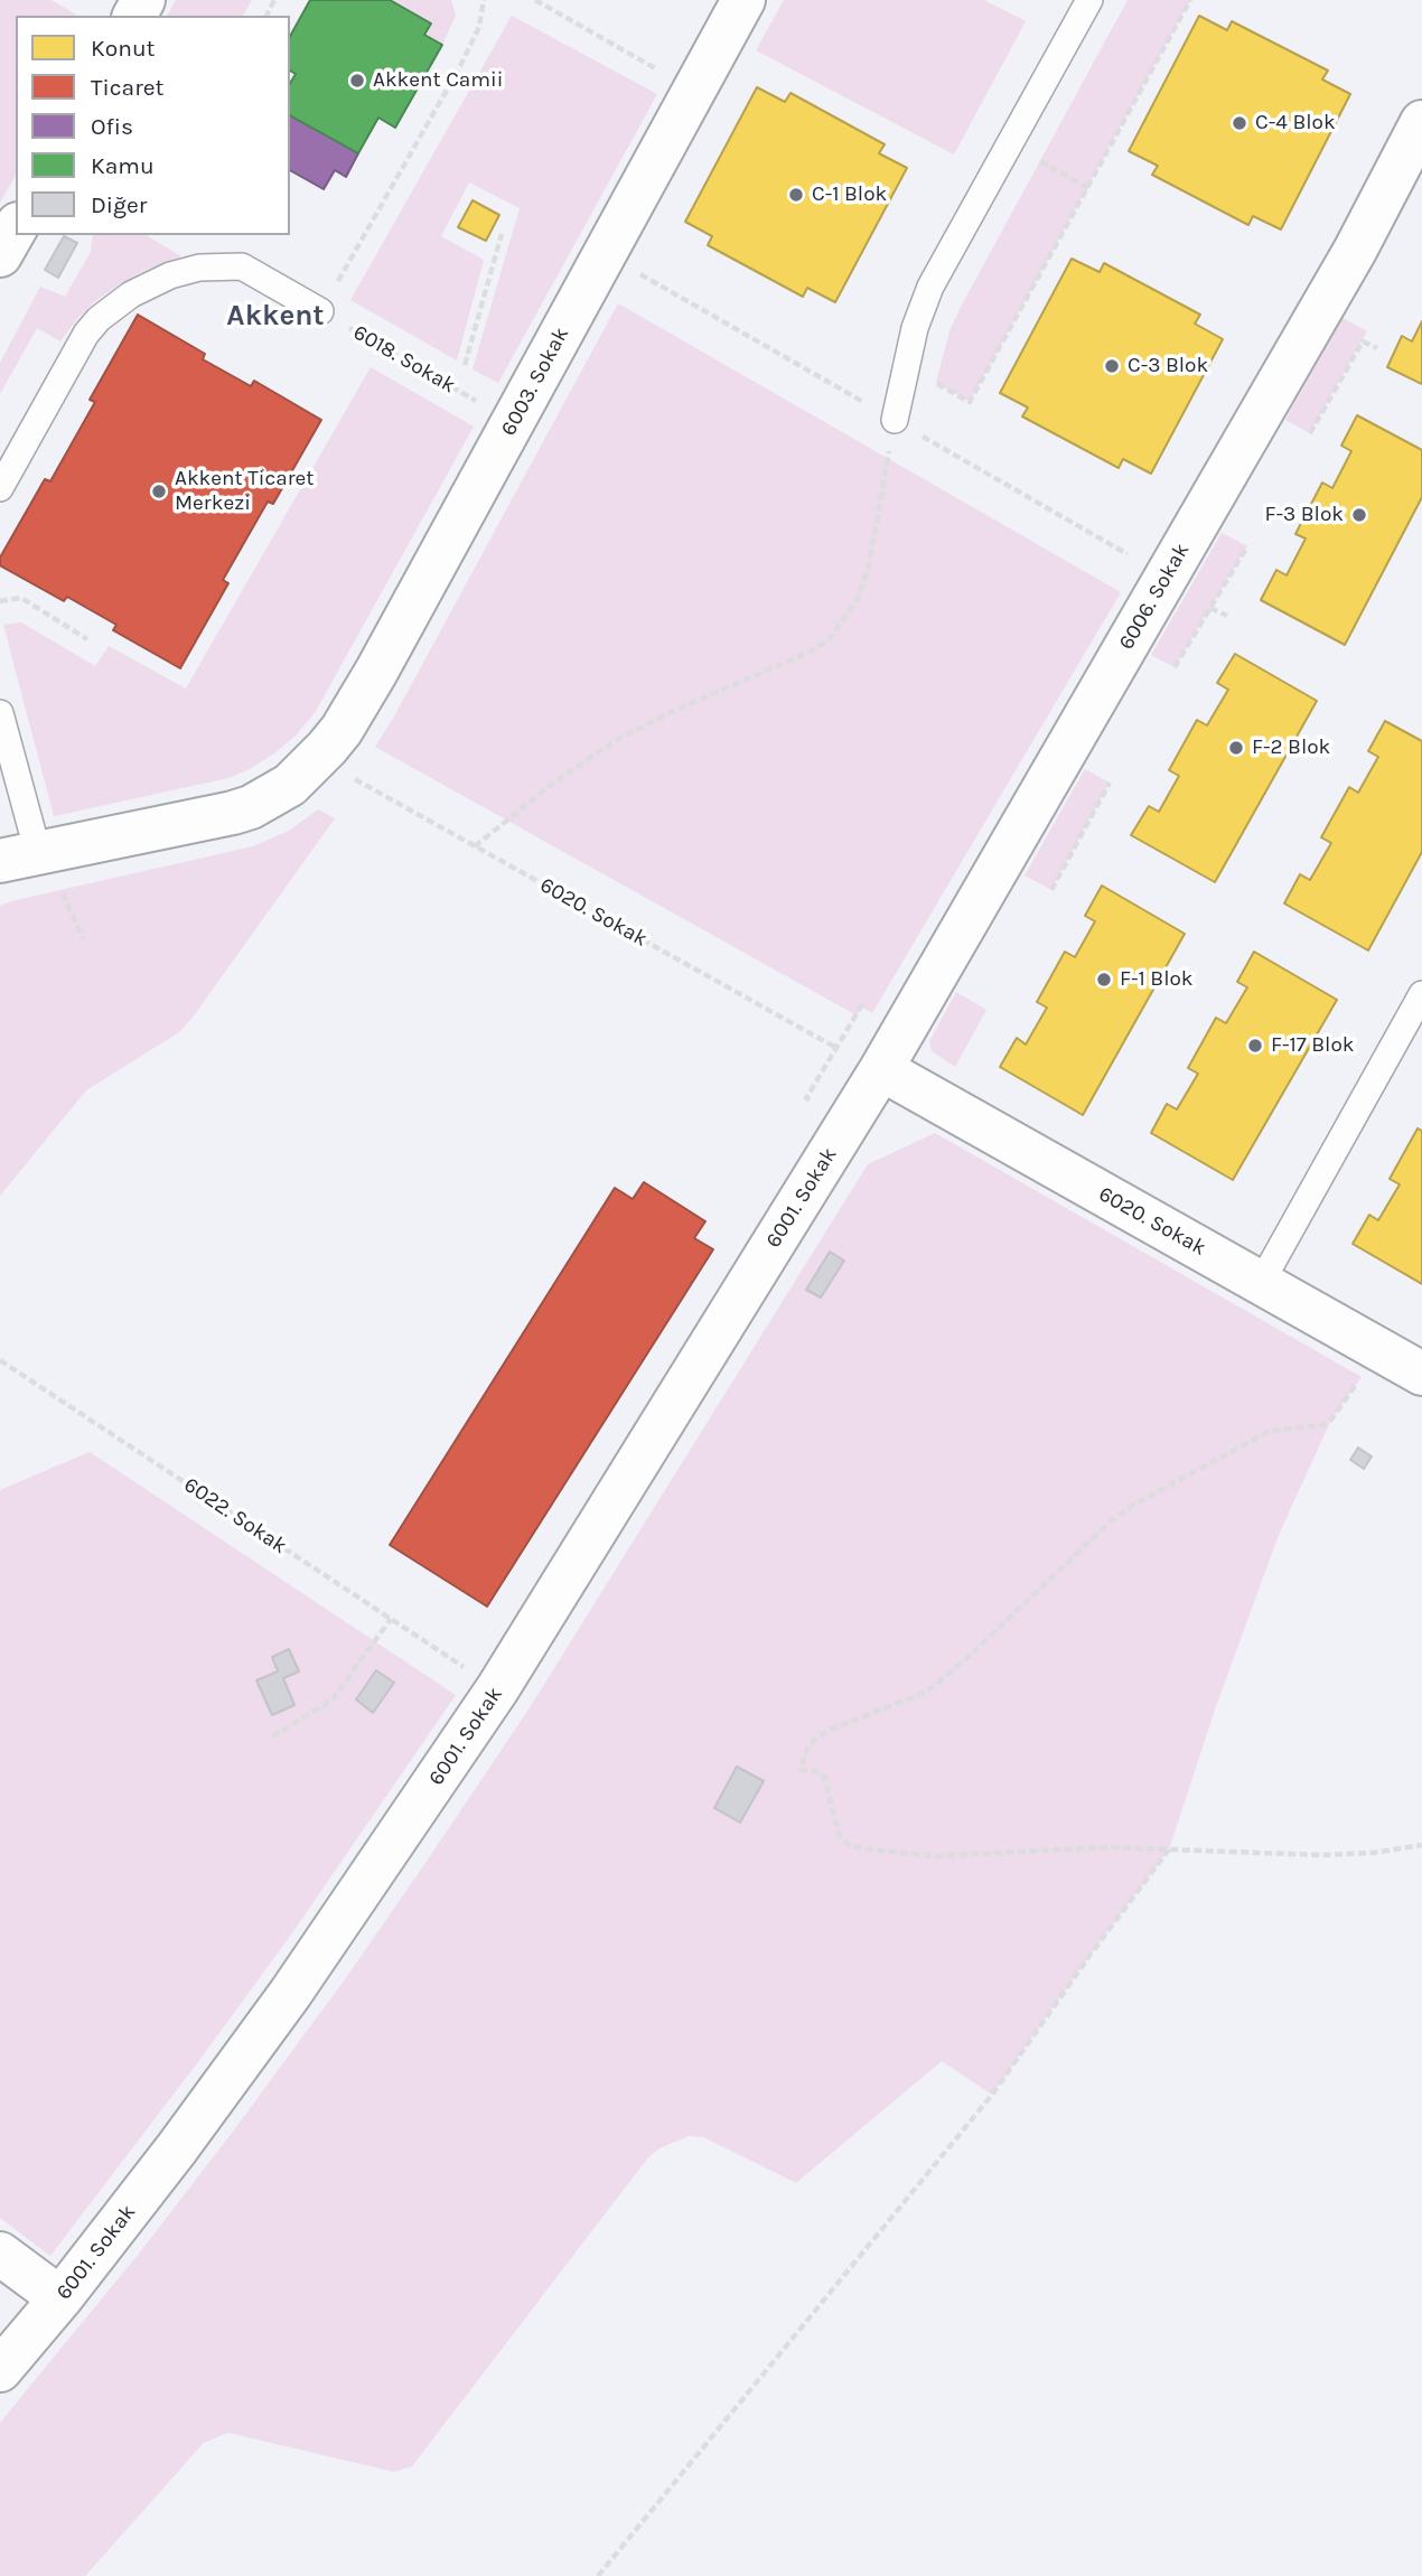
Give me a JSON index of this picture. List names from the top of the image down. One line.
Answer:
{"streets":{"street":["6003. Sokak","6006. Sokak","6020. Sokak","6001. Sokak"],"path":["6018. Sokak","6022. Sokak"]},"crossings":[["6003. Sokak","6020. Sokak"],["6006. Sokak","6020. Sokak"],["6006. Sokak","6001. Sokak"],["6020. Sokak","6001. Sokak"]],"districts":["Akkent"],"places":["Akkent Camii","C-4 Blok","C-1 Blok","C-3 Blok","Akkent Ticaret Merkezi","F-3 Blok","F-2 Blok","F-1 Blok","F-17 Blok"],"legend":["Konut","Ticaret","Ofis","Kamu","Diğer"]}
